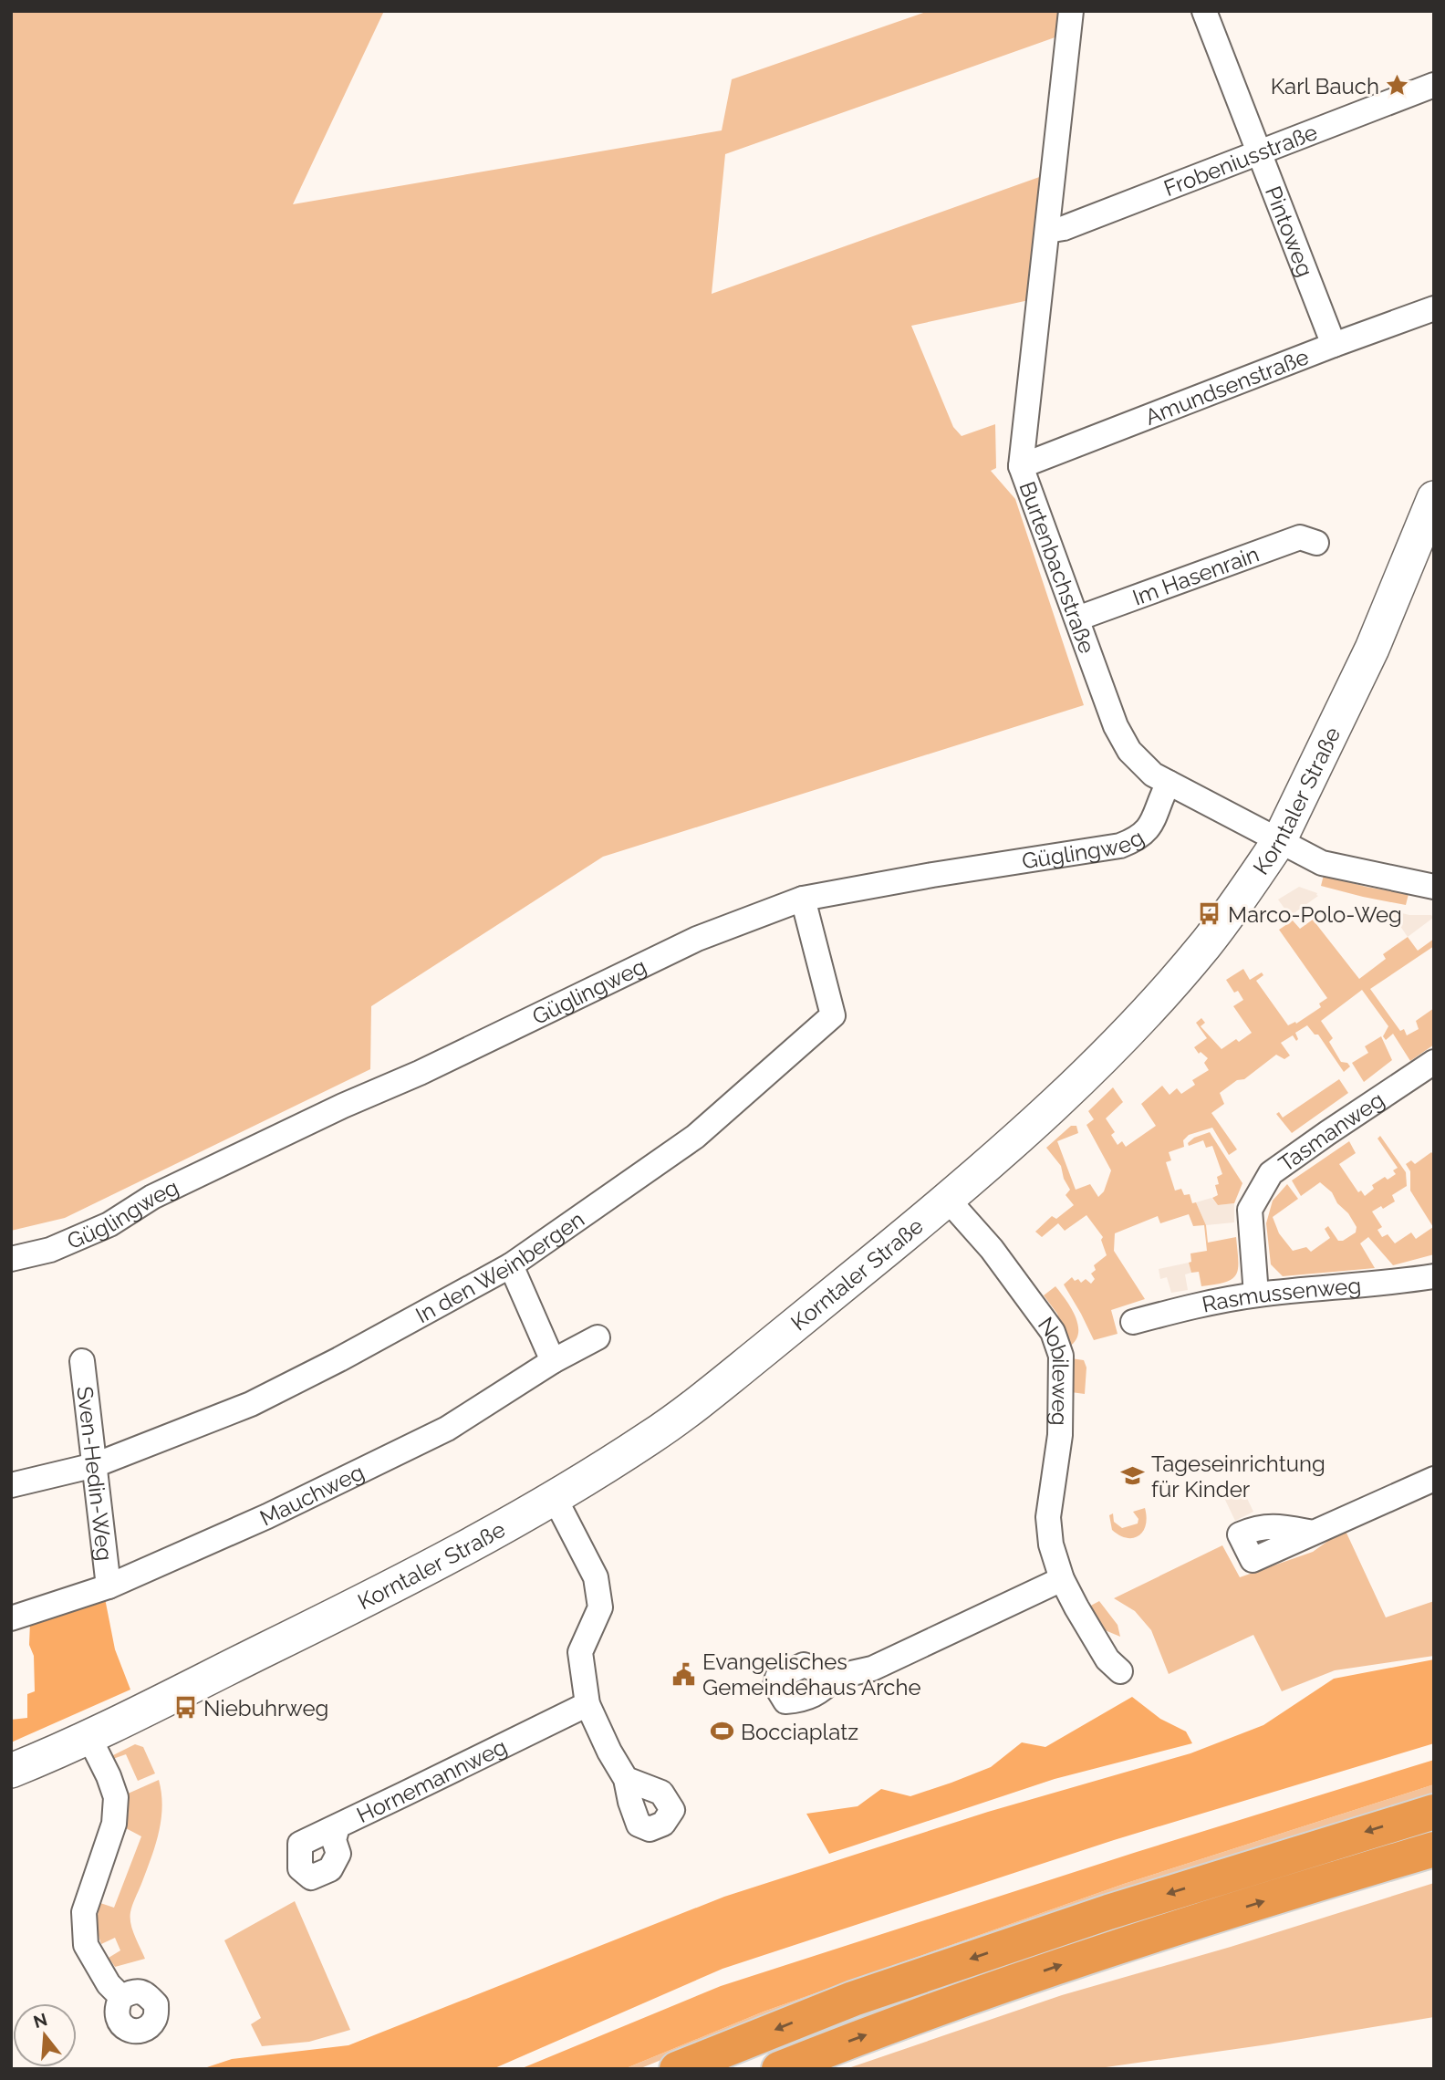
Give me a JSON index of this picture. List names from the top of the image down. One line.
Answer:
{"streets":{"street":["Frobeniusstraße","Pintoweg","Amundsenstraße","Burtenbachstraße","Im Hasenrain","Korntaler Straße","Güglingweg","Tasmanweg","In den Weinbergen","Rasmussenweg","Nobileweg","Sven-Hedin-Weg","Mauchweg","Hornemannweg"]},"crossings":[["Frobeniusstraße","Pintoweg"],["Frobeniusstraße","Burtenbachstraße"],["Pintoweg","Amundsenstraße"],["Amundsenstraße","Burtenbachstraße"],["Burtenbachstraße","Im Hasenrain"],["Burtenbachstraße","Korntaler Straße"],["Burtenbachstraße","Güglingweg"],["Korntaler Straße","Nobileweg"],["Güglingweg","In den Weinbergen"],["Tasmanweg","Rasmussenweg"],["In den Weinbergen","Sven-Hedin-Weg"],["Sven-Hedin-Weg","Mauchweg"]],"places":{"place":["Karl Bauch"],"bus stop":["Marco-Polo-Weg","Niebuhrweg"],"school or university":["Tageseinrichtung für Kinder"],"public building":["Evangelisches Gemeindehaus Arche"],"sports":["Bocciaplatz"]},"north":"top"}
